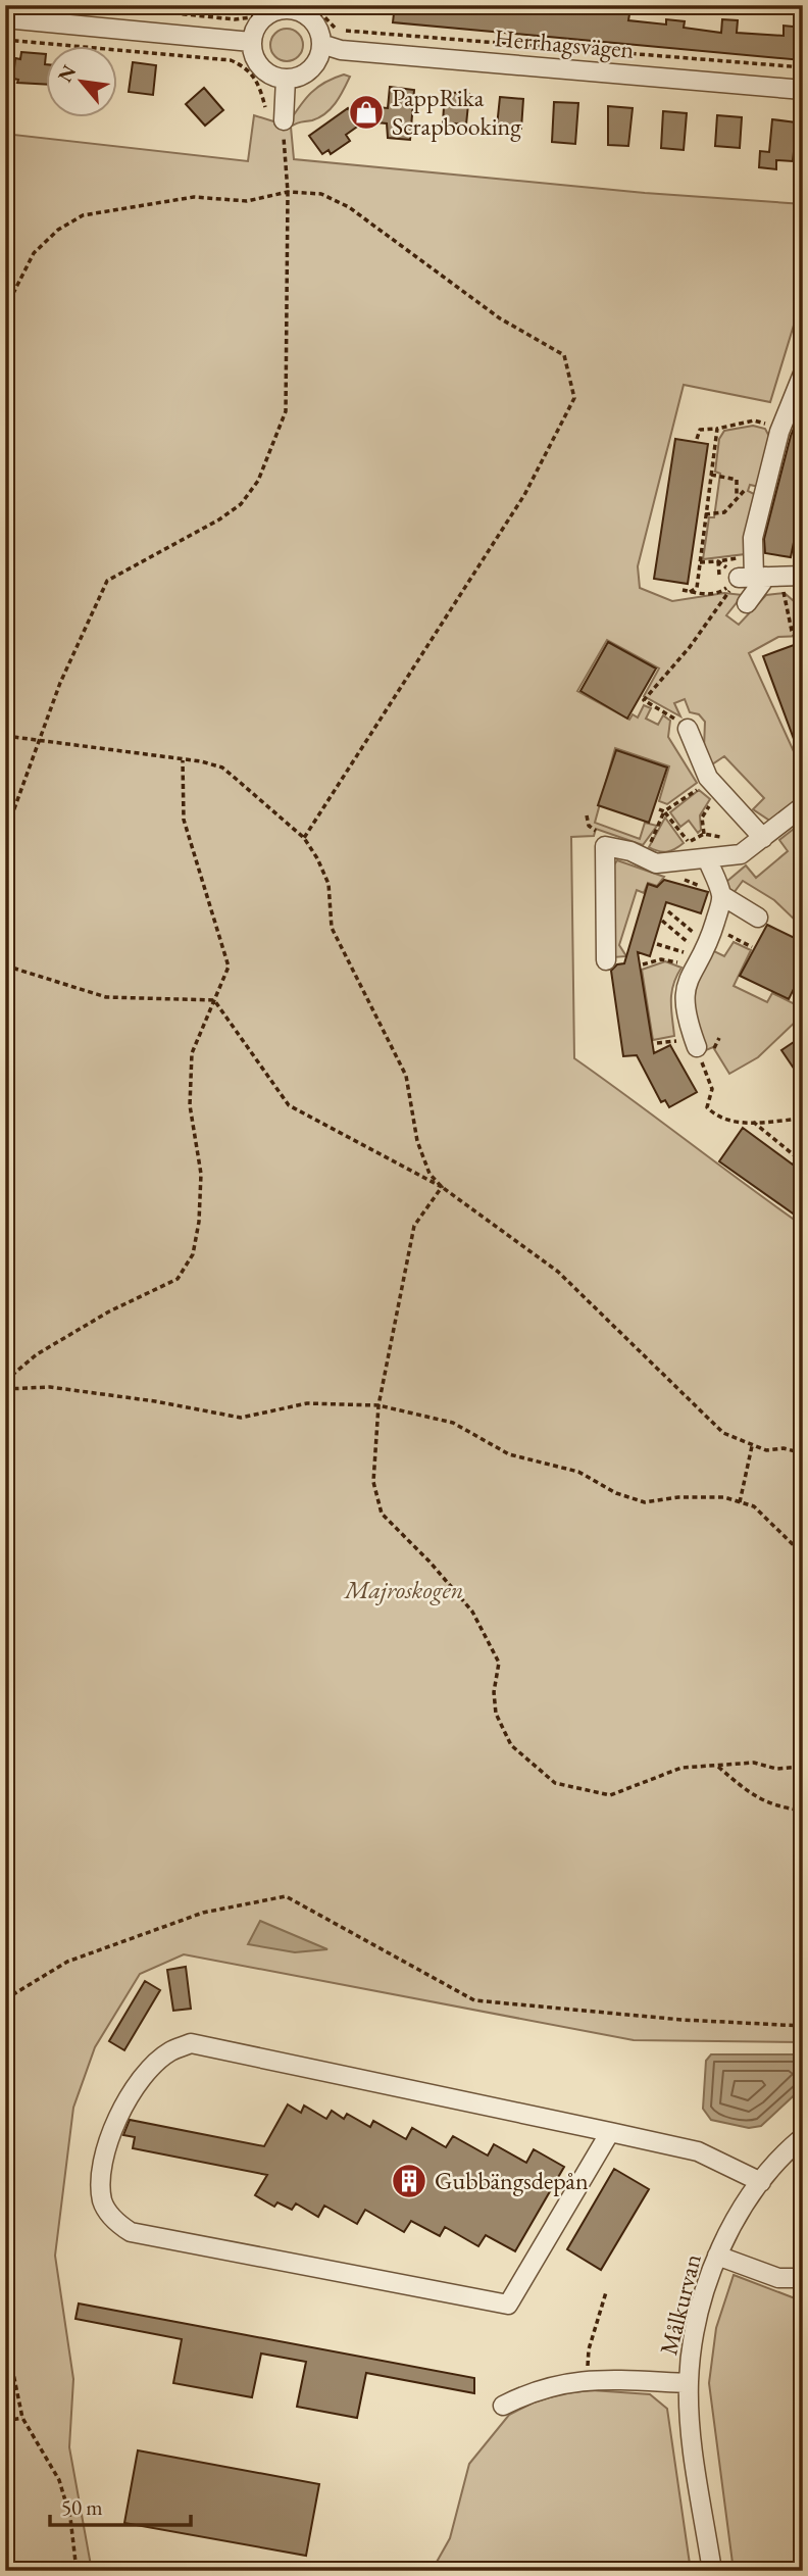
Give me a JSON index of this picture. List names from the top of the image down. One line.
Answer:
{"streets":{"street":["Herrhagsvägen","Målkurvan"]},"parks":["Majroskogen"],"places":{"shop":["PappRika Scrapbooking"],"building":["Gubbängsdepån"]},"scale_bar":"50 m","north":"top left"}
